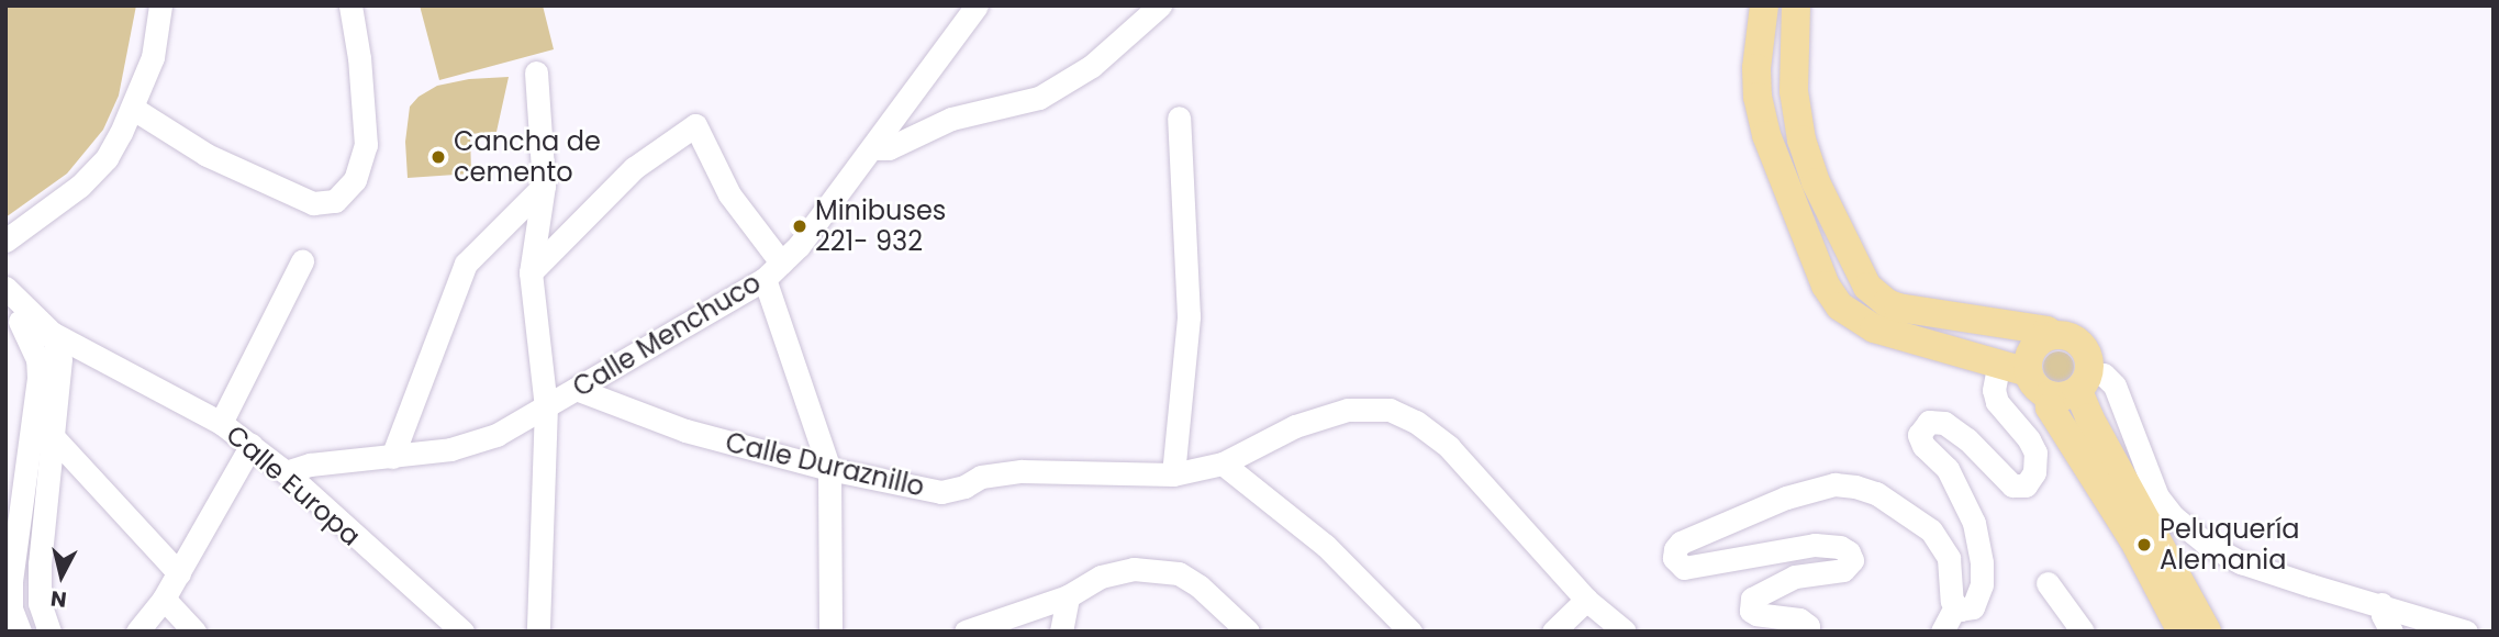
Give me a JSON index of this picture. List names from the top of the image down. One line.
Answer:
{"streets":{"street":["Calle Menchuco","Calle Duraznillo","Calle Europa"]},"crossings":[["Calle Menchuco","Calle Duraznillo"],["Calle Menchuco","Calle Europa"]],"places":["Cancha de cemento","Minibuses 221- 932","Peluquería Alemania"],"north":"bottom"}
